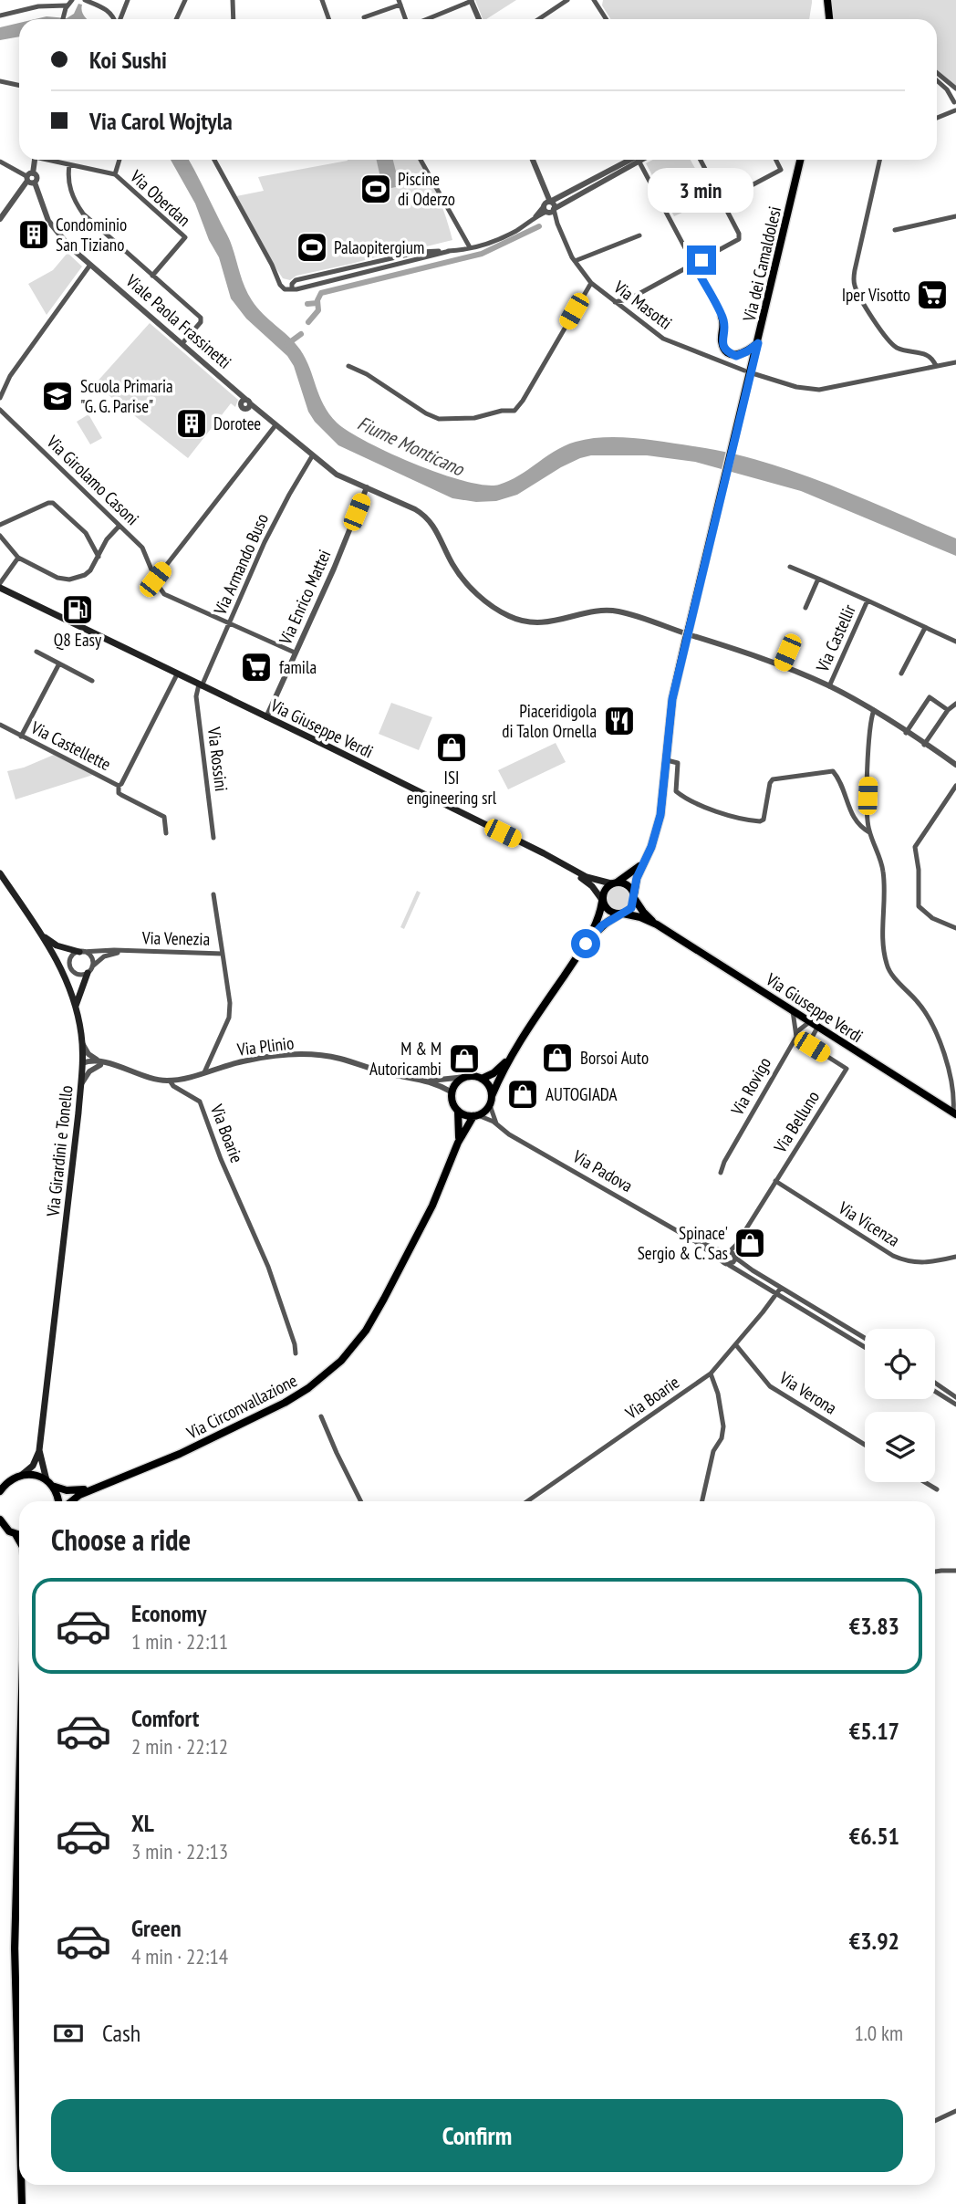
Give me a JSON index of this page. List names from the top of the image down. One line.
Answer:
{"streets":{"main road":["Via dei Camaldolesi","Via Giuseppe Verdi","Via Girardini e Tonello","Via Circonvallazione"],"street":["Via Oberdan","Via Masotti","Viale Paola Frassinetti","Via Girolamo Casoni","Via Armando Buso","Via Enrico Mattei","Via Castellir","Via Castellette","Via Rossini","Via Venezia","Via Plinio","Via Rovigo","Via Belluno","Via Boarie","Via Padova","Via Vicenza","Via Verona"]},"crossings":[["Via dei Camaldolesi","Via Giuseppe Verdi"],["Viale Paola Frassinetti","Via Armando Buso"],["Viale Paola Frassinetti","Via Enrico Mattei"],["Viale Paola Frassinetti","Via Castellir"],["Via Armando Buso","Via Giuseppe Verdi"],["Via Armando Buso","Via Rossini"],["Via Enrico Mattei","Via Giuseppe Verdi"],["Via Giuseppe Verdi","Via Castellette"],["Via Giuseppe Verdi","Via Rossini"],["Via Venezia","Via Plinio"],["Via Venezia","Via Boarie"],["Via Venezia","Via Girardini e Tonello"],["Via Plinio","Via Boarie"],["Via Plinio","Via Girardini e Tonello"],["Via Plinio","Via Padova"],["Via Plinio","Via Circonvallazione"],["Via Belluno","Via Vicenza"],["Via Boarie","Via Girardini e Tonello"],["Via Boarie","Via Verona"],["Via Girardini e Tonello","Via Circonvallazione"],["Via Padova","Via Circonvallazione"]],"water":["Fiume Monticano"],"places":{"sports":["Piscine di Oderzo","Palaopitergium"],"building":["Condominio San Tiziano","Dorotee"],"supermarket":["Iper Visotto","famila"],"school or university":["Scuola Primaria \"G. G. Parise\""],"fuel station":["Q8 Easy"],"restaurant":["Piaceridigola di Talon Ornella"],"shop":["ISI engineering srl","Borsoi Auto","M & M Autoricambi","AUTOGIADA","Spinace' Sergio & C. Sas"]},"page":{"banner":["Koi Sushi","Via Carol Wojtyla"],"bubble":"3 min","heading":"Choose a ride","list":[{"name":"Economy","note":"1 min · 22:11","value":"€3.83"},{"name":"Comfort","note":"2 min · 22:12","value":"€5.17"},{"name":"XL","note":"3 min · 22:13","value":"€6.51"},{"name":"Green","note":"4 min · 22:14","value":"€3.92"}],"pay":["Cash","1.0 km"],"buttons":"Confirm"}}
